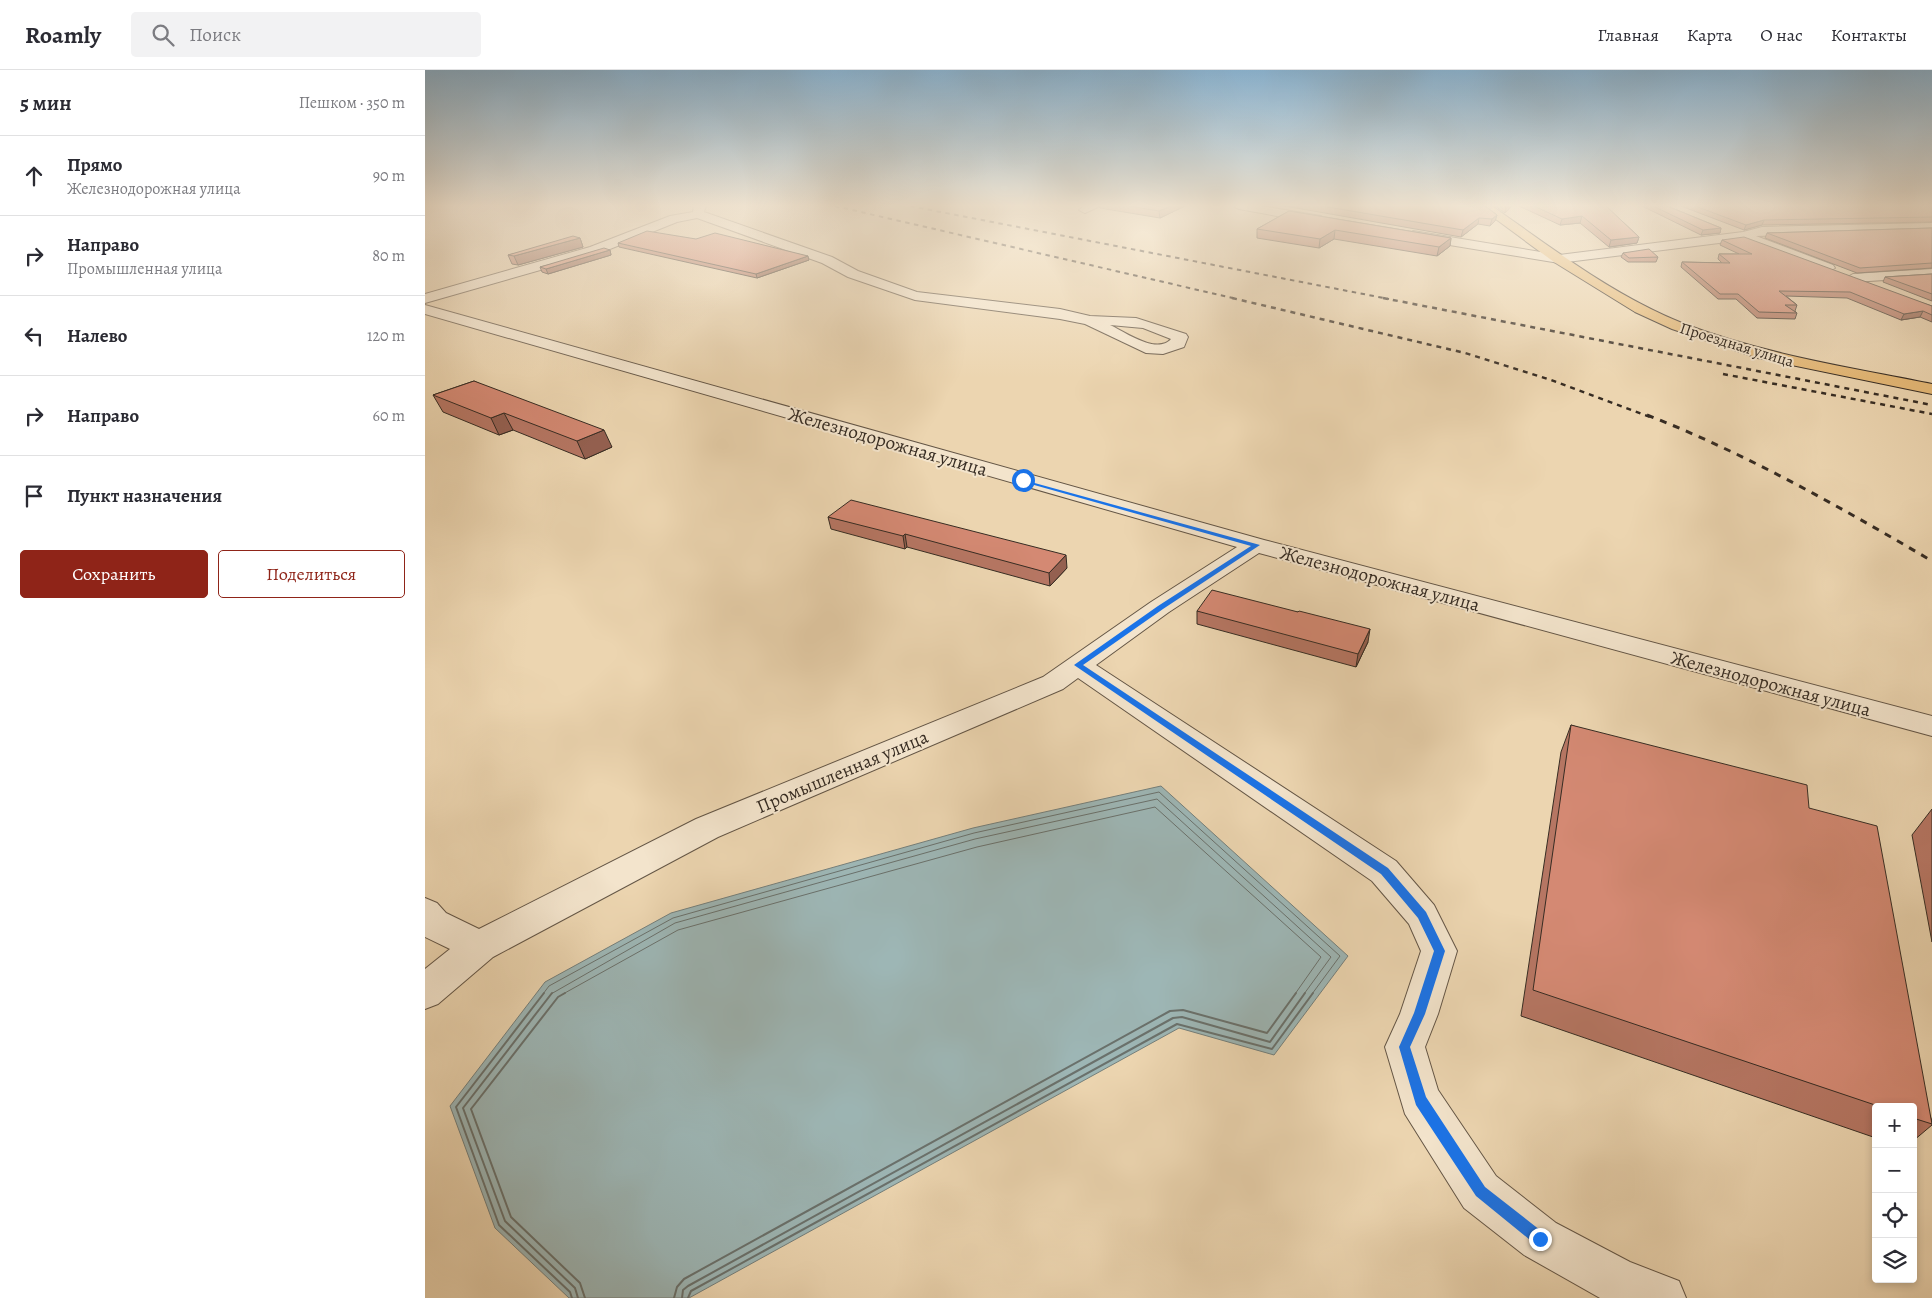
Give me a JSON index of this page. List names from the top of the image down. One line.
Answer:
{"streets":{"main road":["Проездная улица"],"street":["Железнодорожная улица","Промышленная улица"]},"crossings":[["Железнодорожная улица","Промышленная улица"]],"page":{"header":"Roamly","search":"Поиск","nav":["Главная","Карта","О нас","Контакты"],"heading":["5 мин","Пешком · 350 m"],"list":[["Прямо","Железнодорожная улица","90 m"],["Направо","Промышленная улица","80 m"],["Налево","120 m"],["Направо","60 m"],"Пункт назначения"],"buttons":["Сохранить","Поделиться"],"map_buttons":["+","−"]}}
